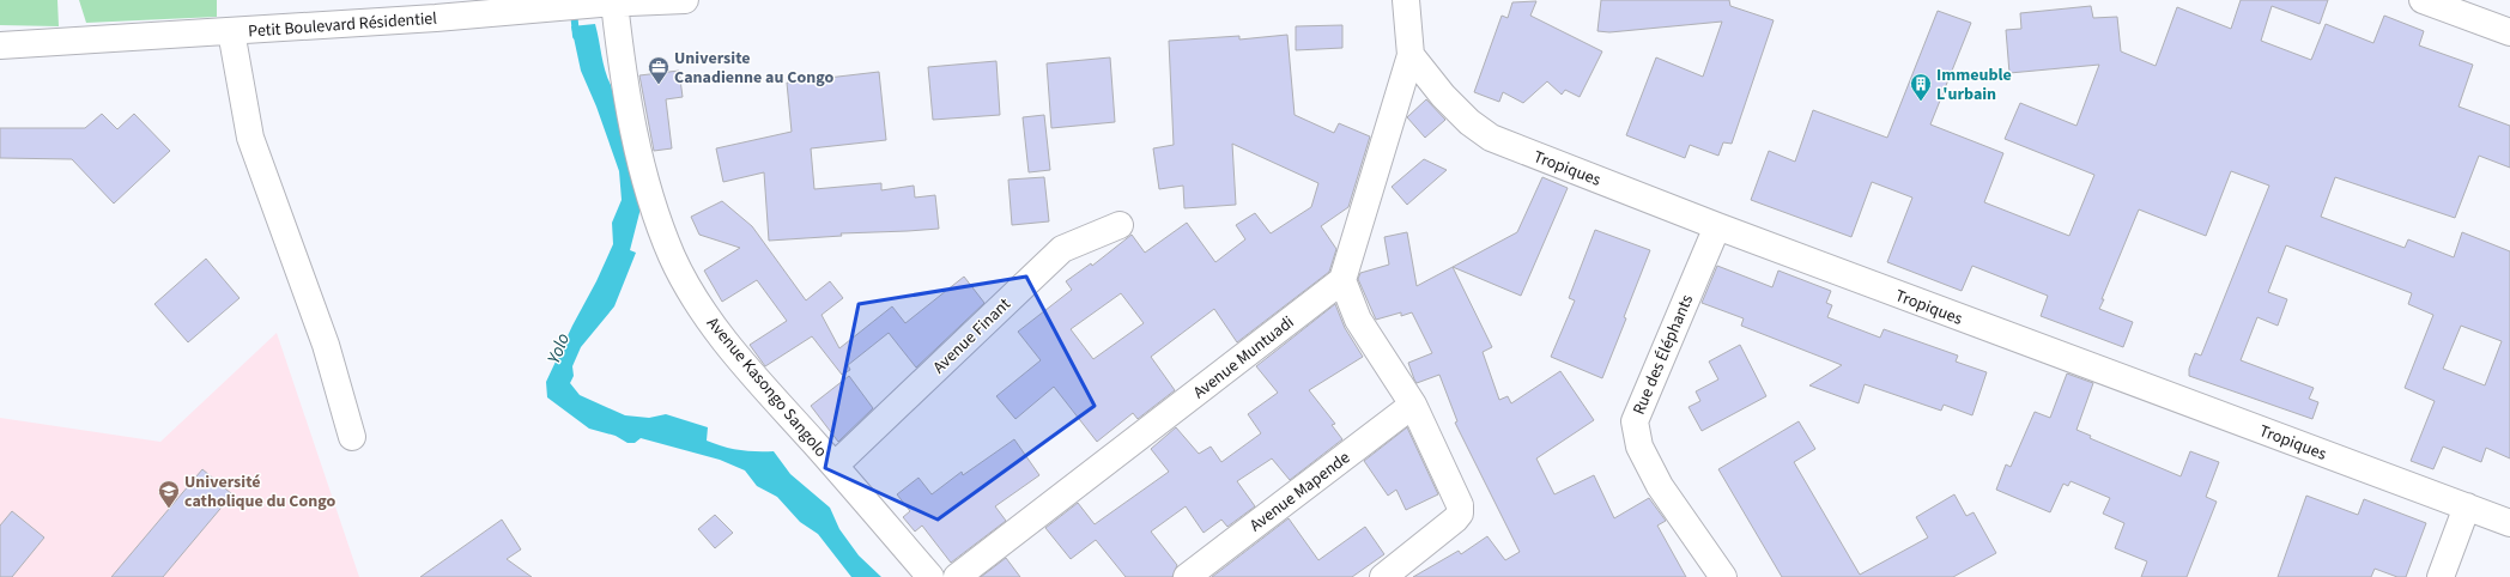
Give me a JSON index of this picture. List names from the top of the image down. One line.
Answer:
{"streets":{"street":["Petit Boulevard Résidentiel","Tropiques","Avenue Finant","Rue des Éléphants","Avenue Muntuadi","Avenue Kasongo Sangolo","Avenue Mapende"]},"crossings":[["Petit Boulevard Résidentiel","Avenue Kasongo Sangolo"],["Tropiques","Rue des Éléphants"],["Avenue Finant","Avenue Kasongo Sangolo"]],"water":["Yolo"],"places":{"office":["Universite Canadienne au Congo"],"building":["Immeuble L'urbain"],"school or university":["Université catholique du Congo"]}}
